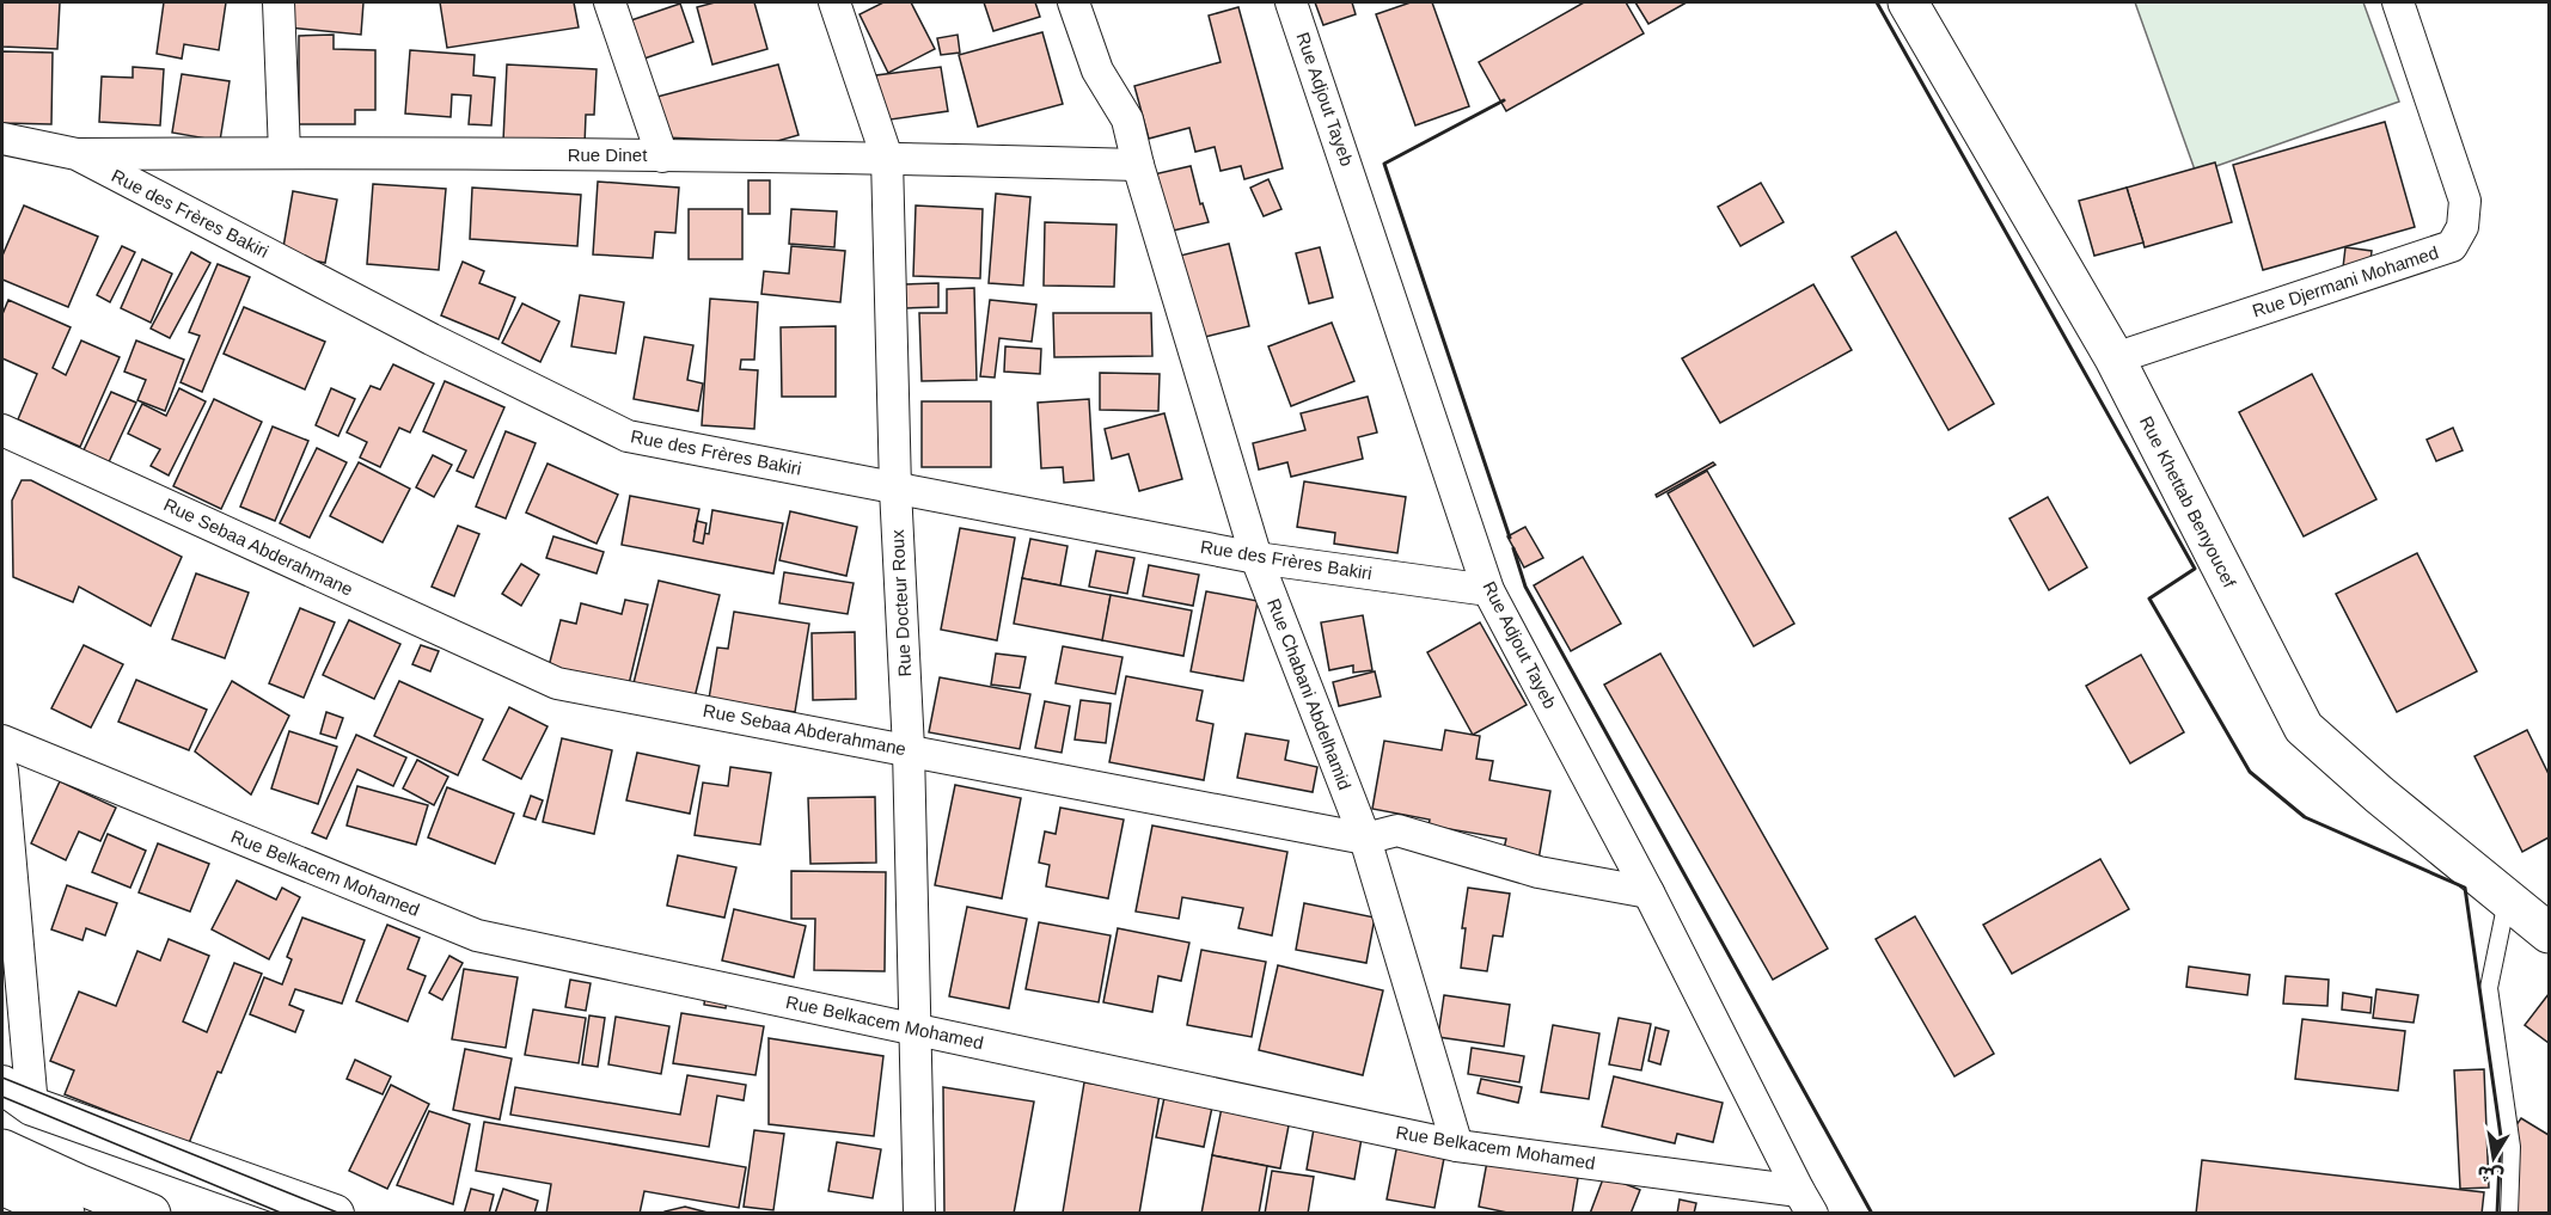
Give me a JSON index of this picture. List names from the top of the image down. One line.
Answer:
{"streets":{"main road":["Rue Khettab Benyoucef"],"street":["Rue Adjout Tayeb","Rue Dinet","Rue des Frères Bakiri","Rue Djermani Mohamed","Rue Sebaa Abderahmane","Rue Docteur Roux","Rue Chabani Abdelhamid","Rue Belkacem Mohamed"]},"crossings":[["Rue Adjout Tayeb","Rue des Frères Bakiri"],["Rue Adjout Tayeb","Rue Sebaa Abderahmane"],["Rue Adjout Tayeb","Rue Belkacem Mohamed"],["Rue Dinet","Rue des Frères Bakiri"],["Rue Dinet","Rue Docteur Roux"],["Rue Dinet","Rue Chabani Abdelhamid"],["Rue des Frères Bakiri","Rue Docteur Roux"],["Rue des Frères Bakiri","Rue Chabani Abdelhamid"],["Rue Djermani Mohamed","Rue Khettab Benyoucef"],["Rue Sebaa Abderahmane","Rue Docteur Roux"],["Rue Sebaa Abderahmane","Rue Chabani Abdelhamid"],["Rue Docteur Roux","Rue Belkacem Mohamed"],["Rue Chabani Abdelhamid","Rue Belkacem Mohamed"]],"north":"bottom"}
